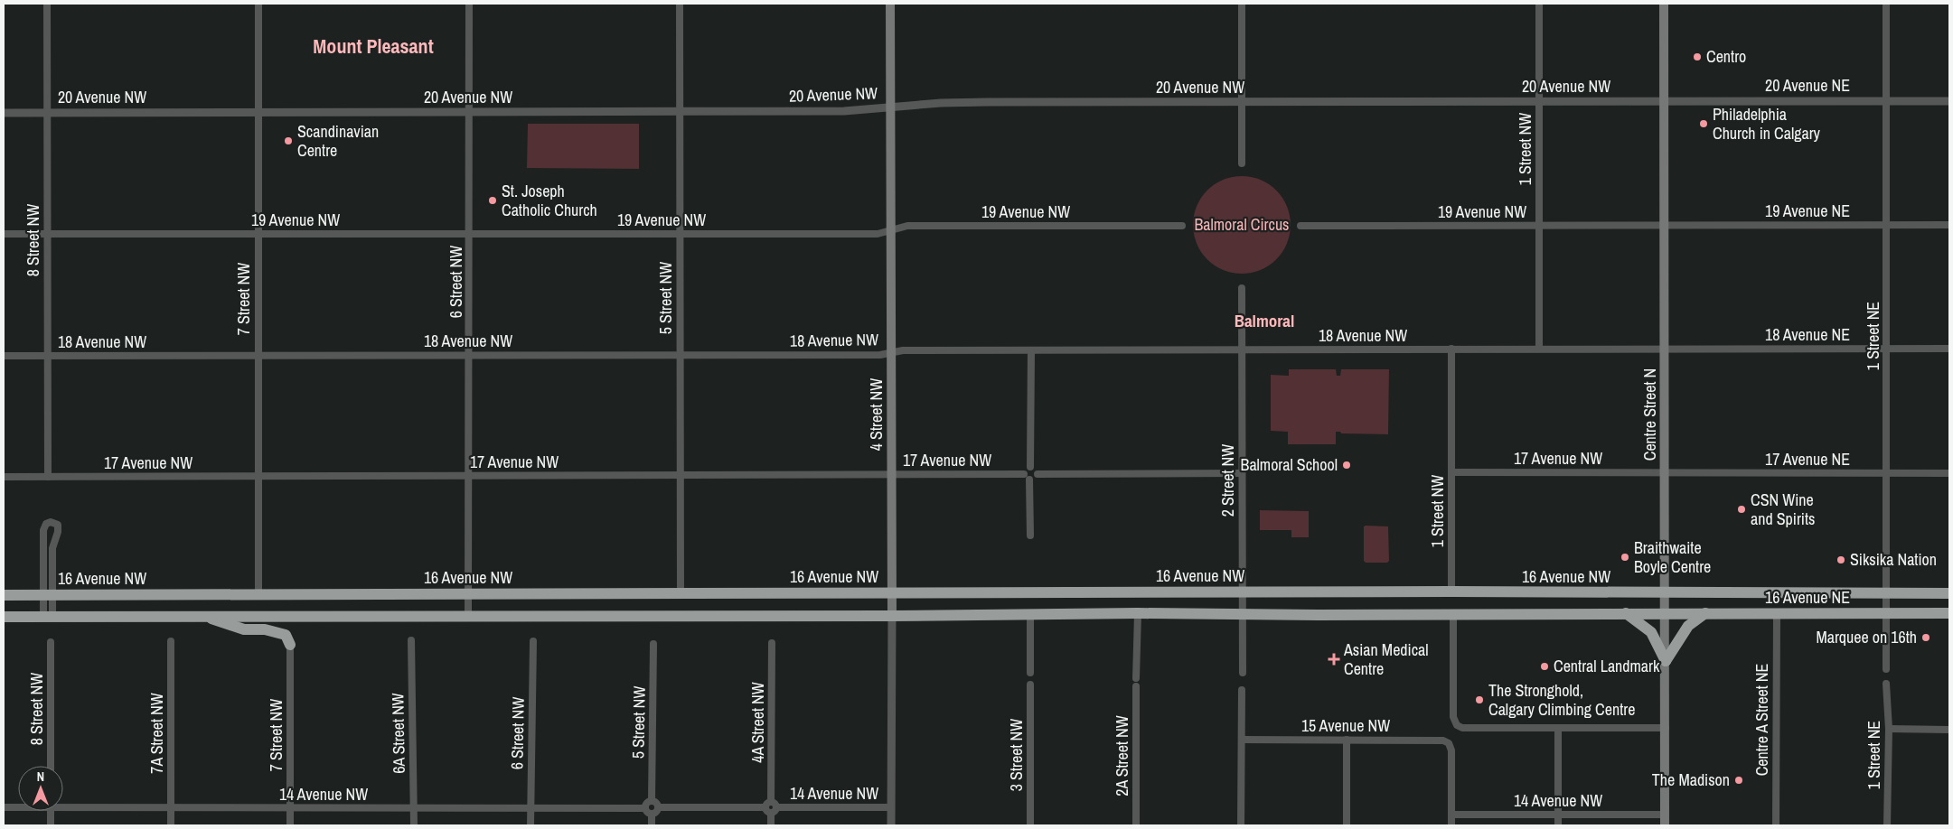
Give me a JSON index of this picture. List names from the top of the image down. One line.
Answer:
{"streets":{"highway":["16 Avenue NW","16 Avenue NE"],"main road":["4 Street NW","Centre Street N"],"street":["20 Avenue NE","20 Avenue NW","1 Street NW","19 Avenue NE","19 Avenue NW","8 Street NW","6 Street NW","5 Street NW","7 Street NW","18 Avenue NE","18 Avenue NW","1 Street NE","17 Avenue NW","17 Avenue NE","2 Street NW","Centre A Street NE","4A Street NW","15 Avenue NW","7A Street NW","6A Street NW","3 Street NW","2A Street NW","14 Avenue NW"]},"crossings":[["20 Avenue NE","20 Avenue NW"],["20 Avenue NE","1 Street NE"],["20 Avenue NE","Centre Street N"],["20 Avenue NW","1 Street NW"],["20 Avenue NW","8 Street NW"],["20 Avenue NW","6 Street NW"],["20 Avenue NW","5 Street NW"],["20 Avenue NW","7 Street NW"],["20 Avenue NW","4 Street NW"],["20 Avenue NW","Centre Street N"],["1 Street NW","19 Avenue NW"],["1 Street NW","18 Avenue NW"],["1 Street NW","17 Avenue NW"],["1 Street NW","16 Avenue NW"],["19 Avenue NE","19 Avenue NW"],["19 Avenue NE","1 Street NE"],["19 Avenue NE","Centre Street N"],["19 Avenue NW","8 Street NW"],["19 Avenue NW","6 Street NW"],["19 Avenue NW","5 Street NW"],["19 Avenue NW","7 Street NW"],["19 Avenue NW","4 Street NW"],["19 Avenue NW","Centre Street N"],["8 Street NW","18 Avenue NW"],["8 Street NW","17 Avenue NW"],["6 Street NW","18 Avenue NW"],["6 Street NW","17 Avenue NW"],["6 Street NW","16 Avenue NW"],["6 Street NW","14 Avenue NW"],["5 Street NW","18 Avenue NW"],["5 Street NW","17 Avenue NW"],["5 Street NW","16 Avenue NW"],["5 Street NW","14 Avenue NW"],["7 Street NW","18 Avenue NW"],["7 Street NW","17 Avenue NW"],["7 Street NW","16 Avenue NW"],["7 Street NW","14 Avenue NW"],["18 Avenue NE","18 Avenue NW"],["18 Avenue NE","1 Street NE"],["18 Avenue NE","Centre Street N"],["18 Avenue NW","4 Street NW"],["18 Avenue NW","Centre Street N"],["18 Avenue NW","2 Street NW"],["1 Street NE","17 Avenue NE"],["1 Street NE","16 Avenue NE"],["4 Street NW","17 Avenue NW"],["4 Street NW","16 Avenue NW"],["4 Street NW","14 Avenue NW"],["Centre Street N","17 Avenue NW"],["Centre Street N","17 Avenue NE"],["Centre Street N","16 Avenue NW"],["Centre Street N","16 Avenue NE"],["Centre Street N","14 Avenue NW"],["17 Avenue NW","17 Avenue NE"],["2 Street NW","16 Avenue NW"],["16 Avenue NW","16 Avenue NE"],["16 Avenue NE","Centre A Street NE"],["4A Street NW","14 Avenue NW"],["15 Avenue NW","14 Avenue NW"],["7A Street NW","14 Avenue NW"],["6A Street NW","14 Avenue NW"]],"districts":["Mount Pleasant","Balmoral"],"parks":["Balmoral Circus"],"places":{"other":["Centro","Philadelphia Church in Calgary","Scandinavian Centre","St. Joseph Catholic Church","Balmoral School","CSN Wine and Spirits","Braithwaite Boyle Centre","Siksika Nation","Marquee on 16th","Central Landmark","The Stronghold, Calgary Climbing Centre","The Madison"],"health":["Asian Medical Centre"]},"north":"top"}
